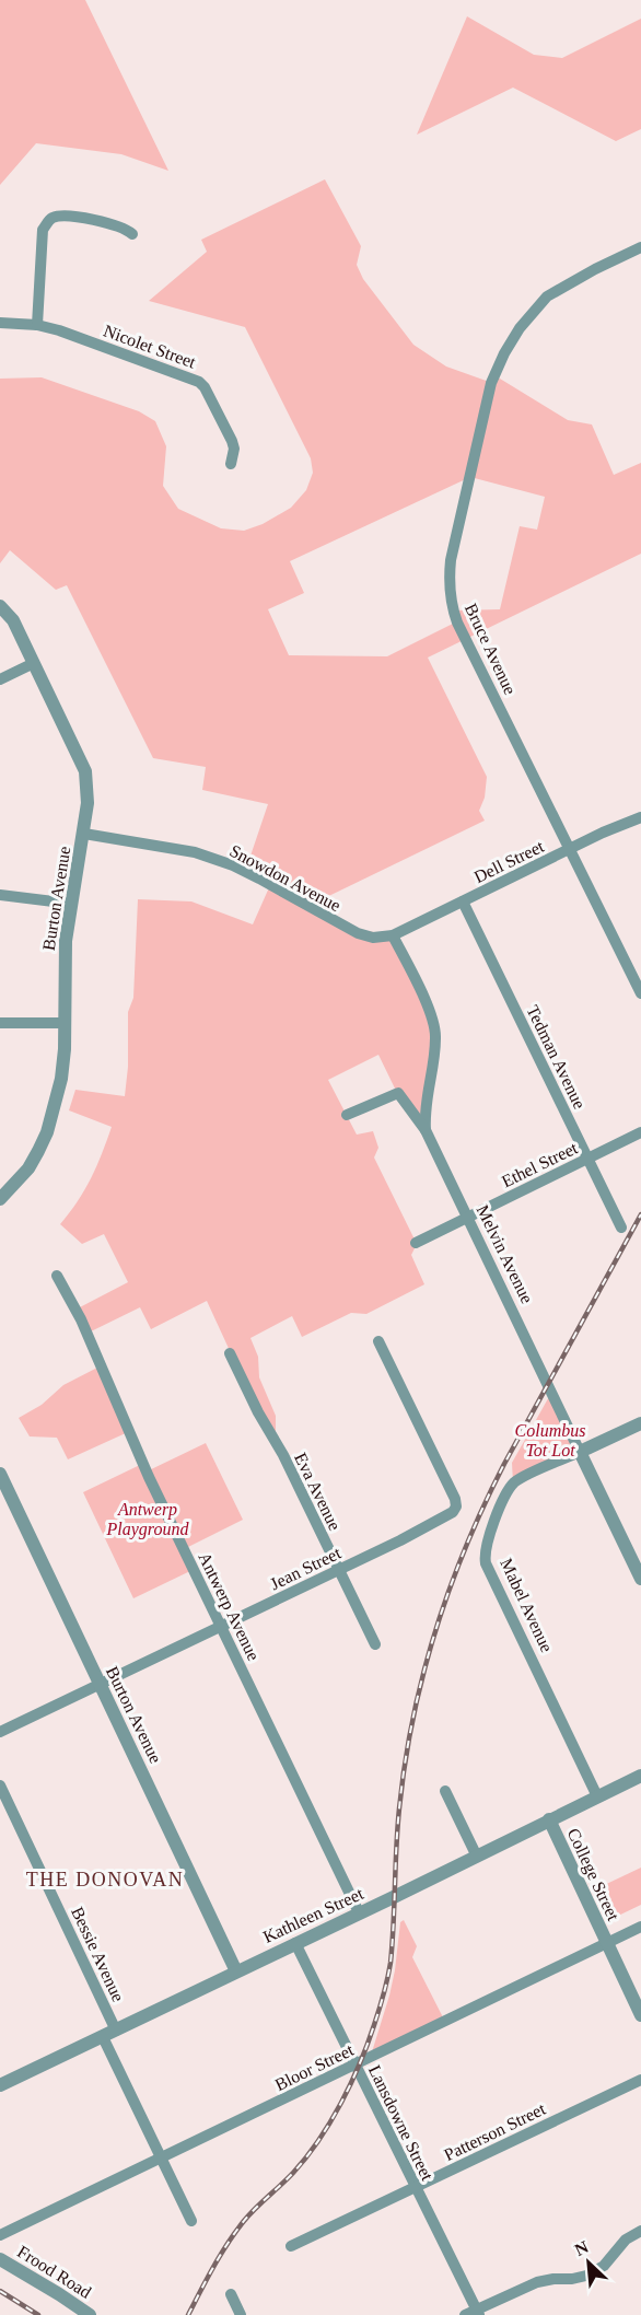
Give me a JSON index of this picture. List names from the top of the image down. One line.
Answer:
{"streets":{"street":["Nicolet Street","Bruce Avenue","Dell Street","Snowdon Avenue","Burton Avenue","Tedman Avenue","Ethel Street","Melvin Avenue","Eva Avenue","Jean Street","Mabel Avenue","Antwerp Avenue","College Street","Kathleen Street","Bessie Avenue","Bloor Street","Lansdowne Street","Patterson Street","Frood Road"]},"crossings":[["Bruce Avenue","Dell Street"],["Dell Street","Snowdon Avenue"],["Dell Street","Tedman Avenue"],["Dell Street","Melvin Avenue"],["Snowdon Avenue","Burton Avenue"],["Snowdon Avenue","Melvin Avenue"],["Burton Avenue","Jean Street"],["Burton Avenue","Kathleen Street"],["Tedman Avenue","Ethel Street"],["Ethel Street","Melvin Avenue"],["Melvin Avenue","Mabel Avenue"],["Eva Avenue","Jean Street"],["Jean Street","Antwerp Avenue"],["Mabel Avenue","Kathleen Street"],["Antwerp Avenue","Kathleen Street"],["College Street","Kathleen Street"],["College Street","Bloor Street"],["Kathleen Street","Bessie Avenue"],["Kathleen Street","Lansdowne Street"],["Bloor Street","Lansdowne Street"],["Lansdowne Street","Patterson Street"]],"districts":["THE DONOVAN"],"parks":["Columbus Tot Lot","Antwerp Playground"],"north":"top left"}
